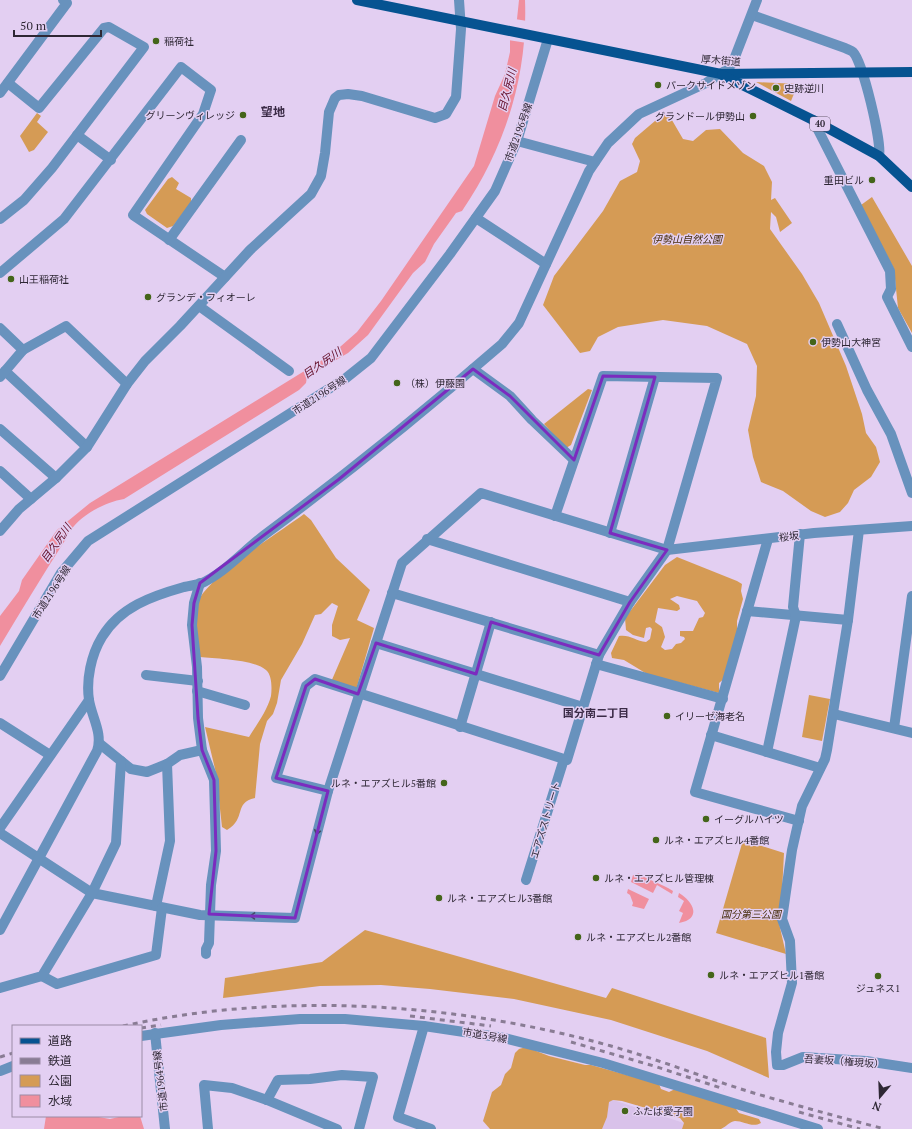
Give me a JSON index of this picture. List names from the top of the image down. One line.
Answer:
{"streets":{"main road":["厚木街道","40"],"street":["市道2196号線","桜坂","エアズストリート","市道3号線","吾妻坂（権現坂）","市道1964号線"]},"crossings":[["厚木街道","40"],["厚木街道","市道2196号線"],["市道3号線","市道1964号線"]],"districts":["望地","国分南二丁目"],"water":["目久尻川"],"parks":["伊勢山自然公園","国分第三公園"],"places":["稲荷社","パークサイドメゾン","史跡逆川","グリーンヴィレッジ","グランドール伊勢山","重田ビル","山王稲荷社","グランデ・フィオーレ","伊勢山大神宮","（株）伊藤園","イリーゼ海老名","ルネ・エアズヒル5番館","イーグルハイツ","ルネ・エアズヒル4番館","ルネ・エアズヒル管理棟","ルネ・エアズヒル3番館","ルネ・エアズヒル2番館","ルネ・エアズヒル1番館","ジュネス1","ふたば愛子園"],"legend":["道路","鉄道","公園","水域"],"scale_bar":"50 m","north":"bottom"}
